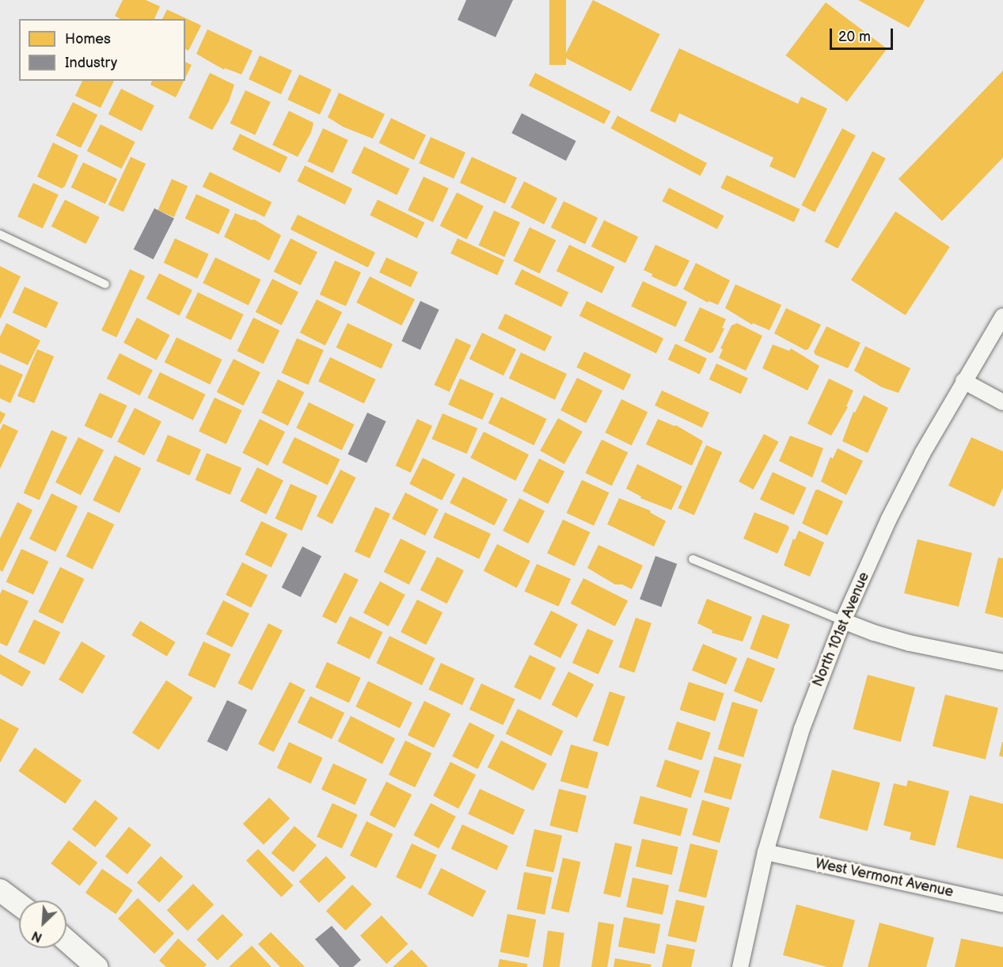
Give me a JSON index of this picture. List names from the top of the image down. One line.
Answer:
{"streets":{"street":["North 101st Avenue","West Vermont Avenue"]},"crossings":[["North 101st Avenue","West Vermont Avenue"]],"legend":["Homes","Industry"],"scale_bar":"20 m","north":"bottom left"}
